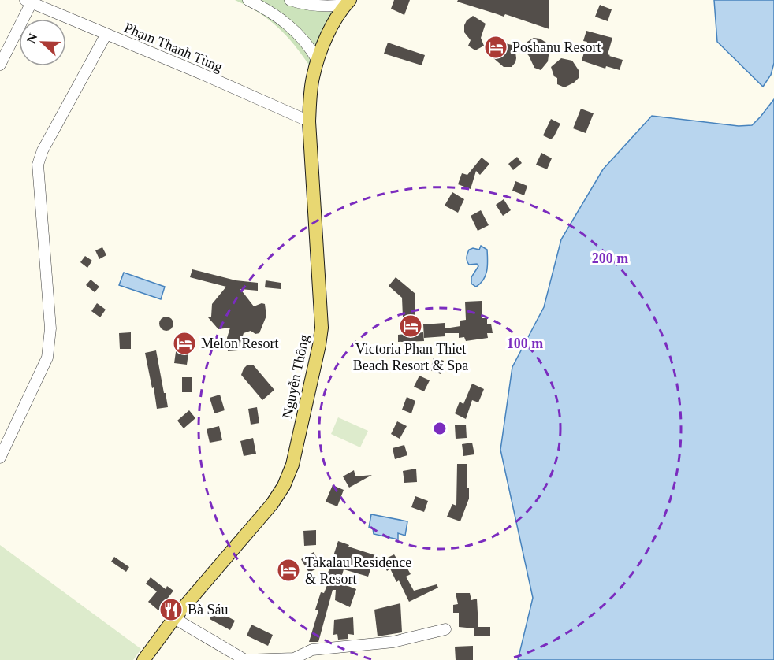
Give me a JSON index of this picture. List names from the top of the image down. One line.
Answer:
{"streets":{"main road":["Nguyễn Thông"],"street":["Phạm Thanh Tùng"]},"crossings":[["Phạm Thanh Tùng","Nguyễn Thông"]],"places":{"hotel":["Poshanu Resort","Victoria Phan Thiet Beach Resort & Spa","Melon Resort","Takalau Residence & Resort"],"restaurant":["Bà Sáu"]},"north":"left","rings":["200 m","100 m"]}
